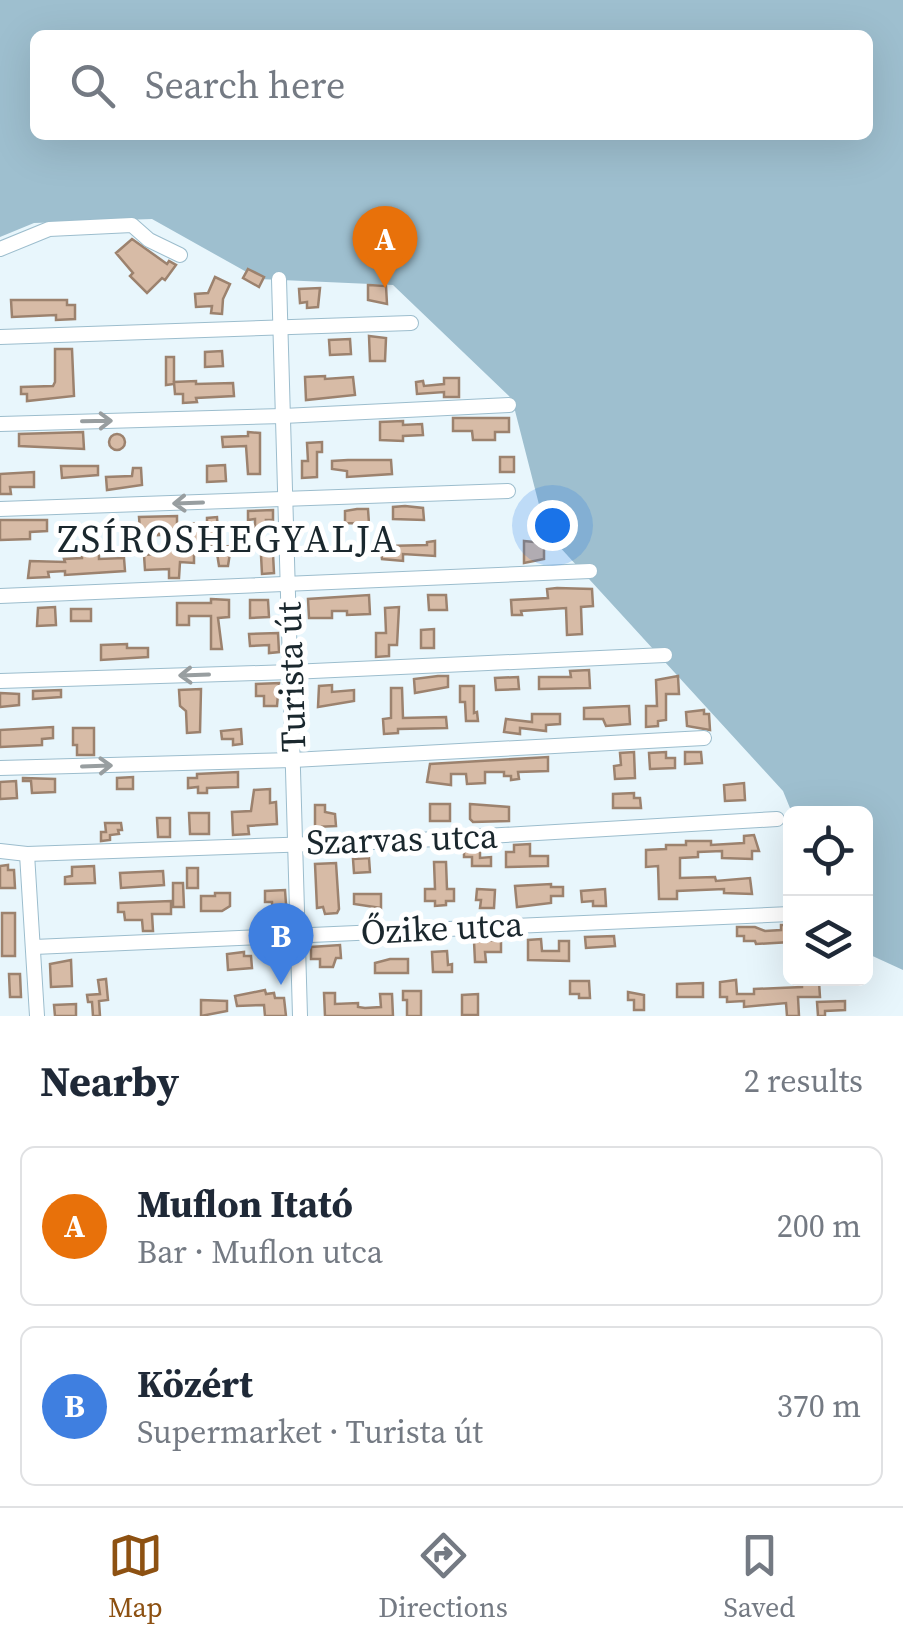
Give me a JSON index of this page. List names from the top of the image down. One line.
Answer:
{"streets":{"street":["Turista út","Szarvas utca","Őzike utca"]},"crossings":[["Turista út","Szarvas utca"],["Turista út","Őzike utca"]],"districts":["ZSÍROSHEGYALJA"],"page":{"search":"Search here","pins":["A","B"],"heading":["Nearby","2 results"],"list":[{"mark":"A","name":"Muflon Itató","note":"Bar · Muflon utca","value":"200 m"},{"mark":"B","name":"Közért","note":"Supermarket · Turista út","value":"370 m"}],"nav":["Map","Directions","Saved"]}}
